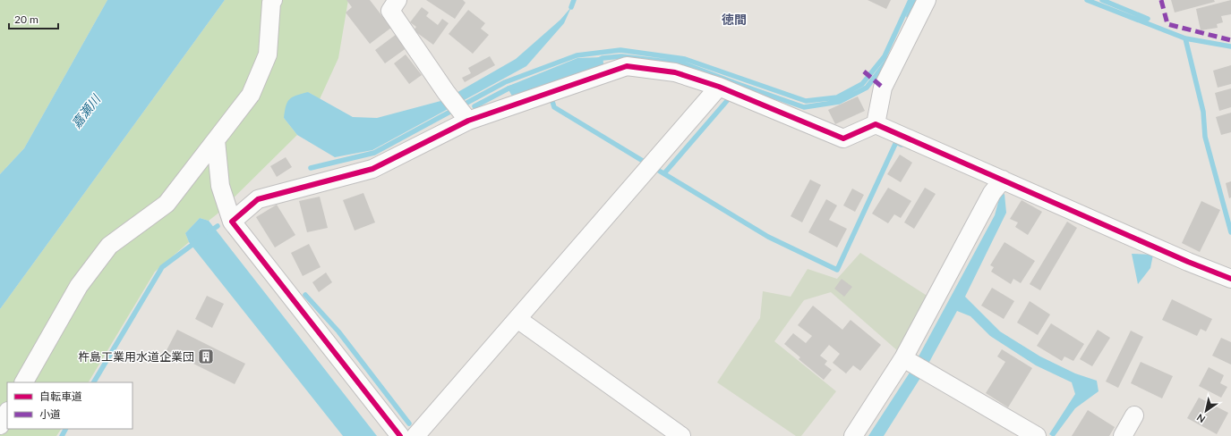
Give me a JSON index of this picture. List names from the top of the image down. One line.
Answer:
{"districts":["徳間"],"water":["嘉瀬川"],"places":{"building":["杵島工業用水道企業団"]},"legend":["自転車道","小道"],"scale_bar":"20 m","north":"bottom left"}
